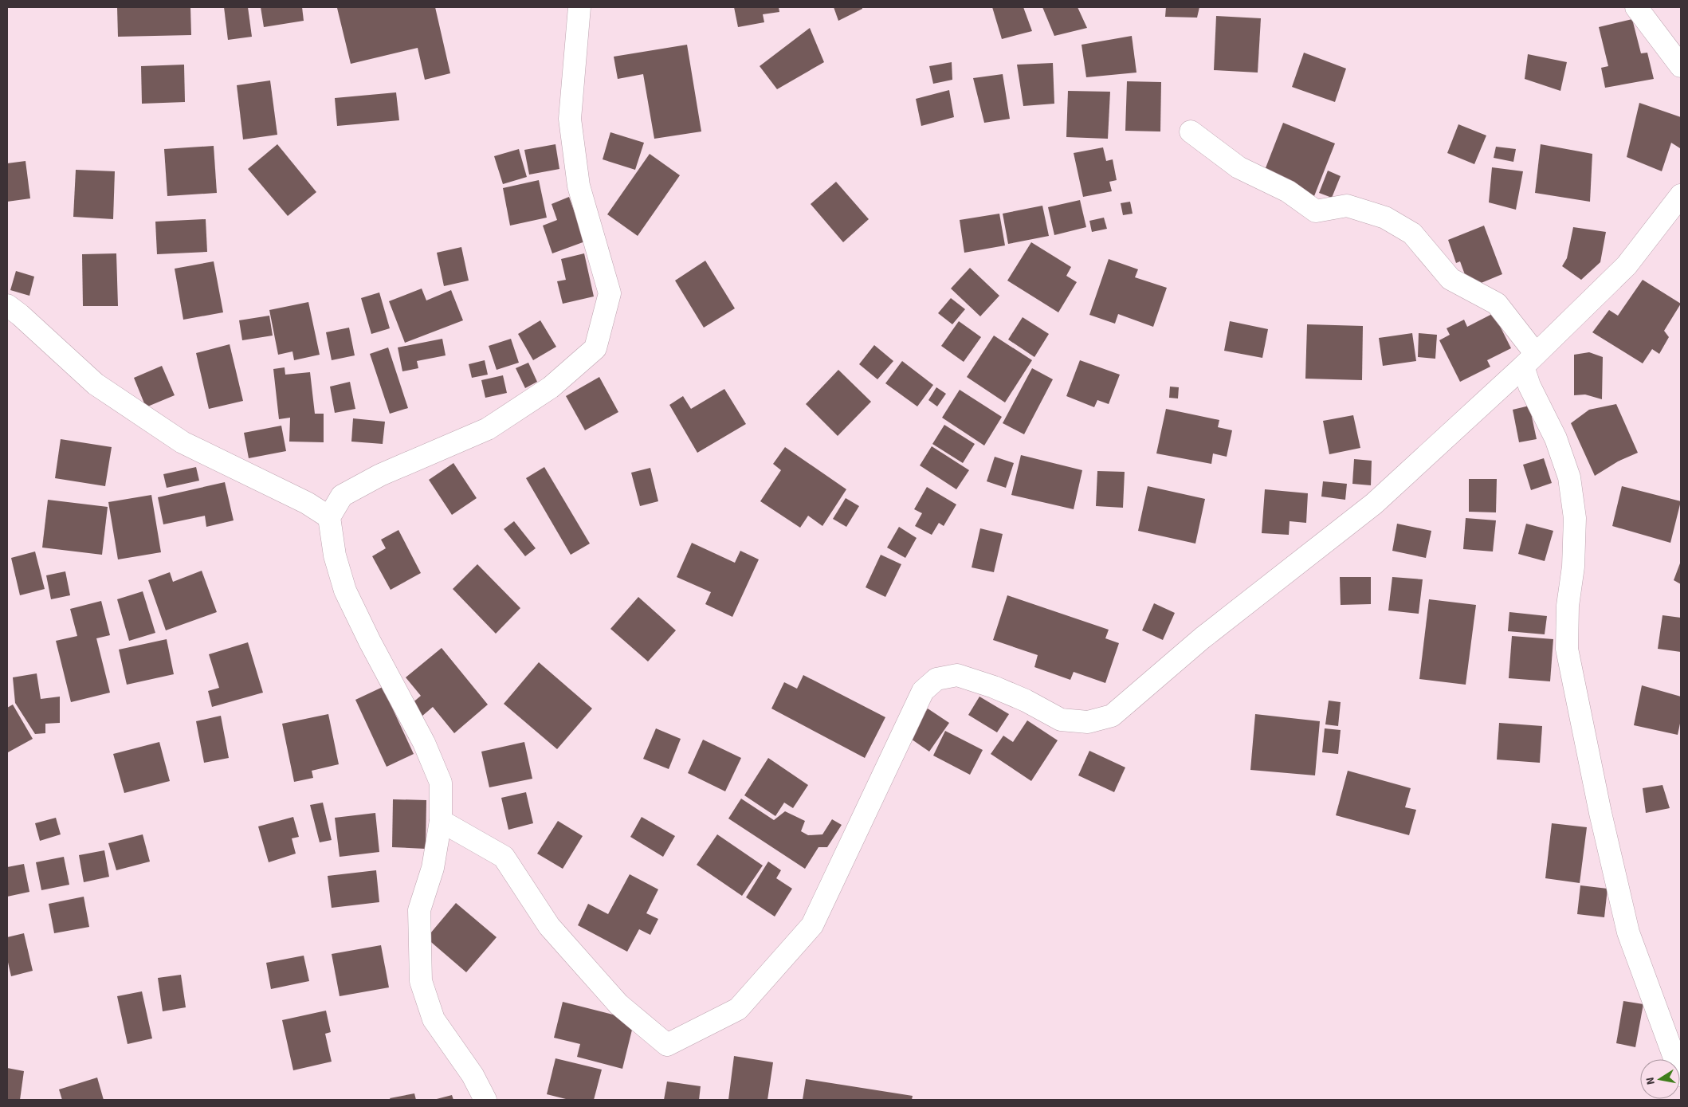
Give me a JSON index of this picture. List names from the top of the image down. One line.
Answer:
{"north":"left"}
